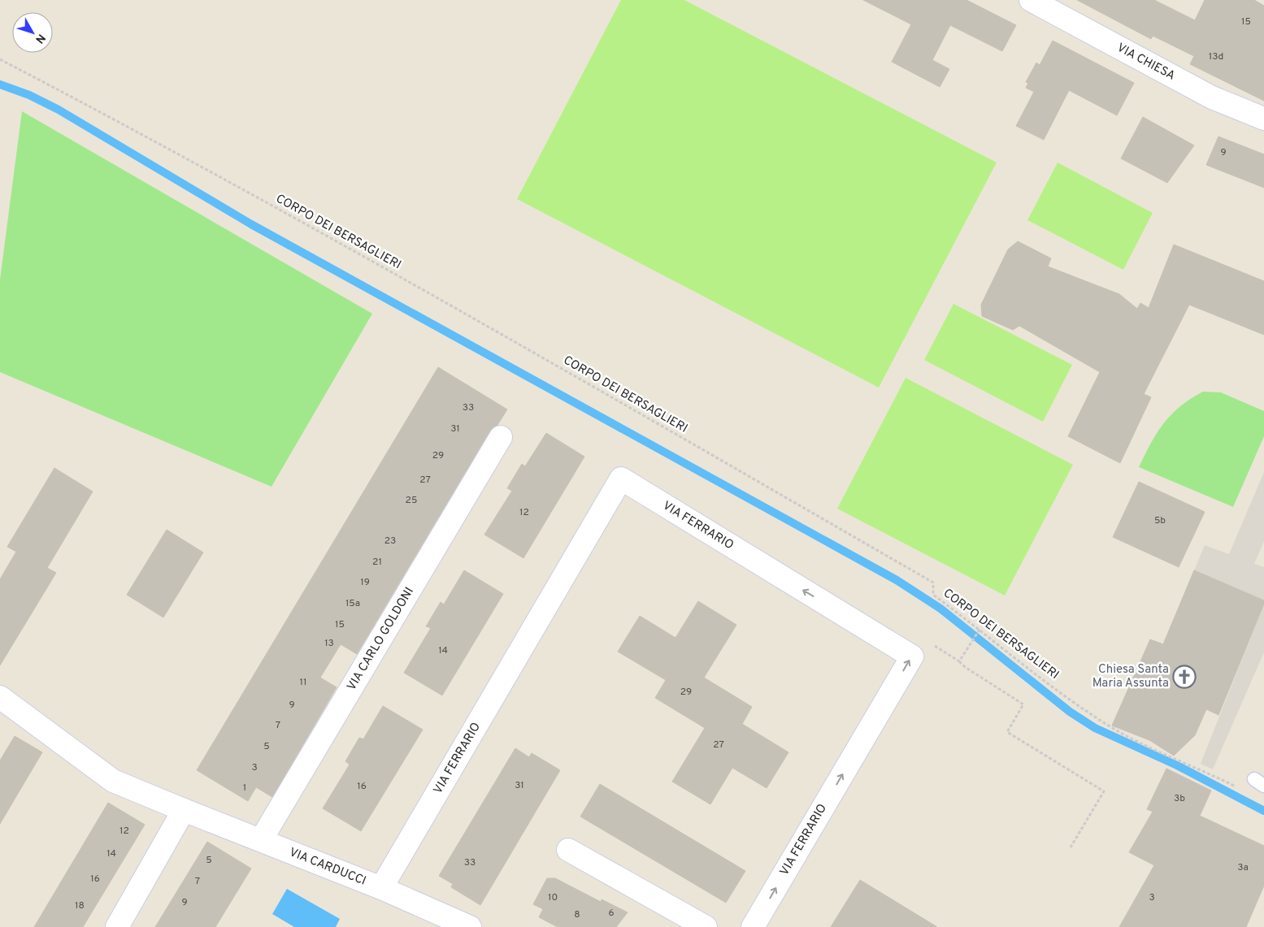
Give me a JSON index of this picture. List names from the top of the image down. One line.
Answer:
{"streets":{"street":["VIA CHIESA","VIA FERRARIO","VIA CARLO GOLDONI","VIA CARDUCCI"],"path":["CORPO DEI BERSAGLIERI"]},"crossings":[["VIA FERRARIO","VIA CARDUCCI"],["VIA CARLO GOLDONI","VIA CARDUCCI"]],"places":{"church":["Chiesa Santa Maria Assunta"]},"house_numbers":["15","13d","9","33","31","29","27","25","12","5b","23","21","19","15a","15","13","14","11","29","9","7","27","5","3","31","16","1","3b","12","14","5","33","3a","16","7","10","3","9","18","6","8"],"north":"bottom right"}
